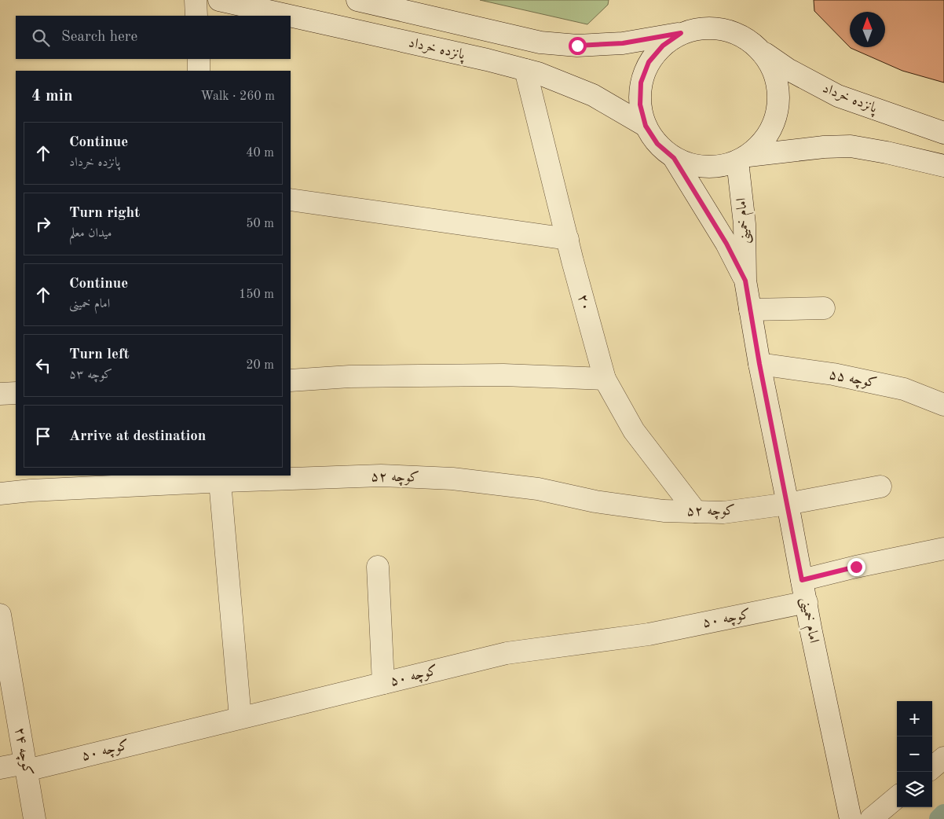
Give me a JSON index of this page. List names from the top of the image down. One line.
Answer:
{"streets":{"street":["پانزده خرداد","امام خمینی","۲۰","کوچه ۵۵","کوچه ۵۲","کوچه ۵۰","کوچه ۲۴"]},"crossings":[["پانزده خرداد","امام خمینی"],["پانزده خرداد","۲۰"],["امام خمینی","کوچه ۵۵"],["امام خمینی","کوچه ۵۲"],["امام خمینی","کوچه ۵۰"],["۲۰","کوچه ۵۲"],["کوچه ۵۰","کوچه ۲۴"]],"north":"top","page":{"search":"Search here","heading":["4 min","Walk · 260 m"],"list":[["Continue","پانزده خرداد","40 m"],["Turn right","میدان معلم","50 m"],["Continue","امام خمینی","150 m"],["Turn left","کوچه ۵۳","20 m"],"Arrive at destination"],"map_buttons":["+","−"]}}
